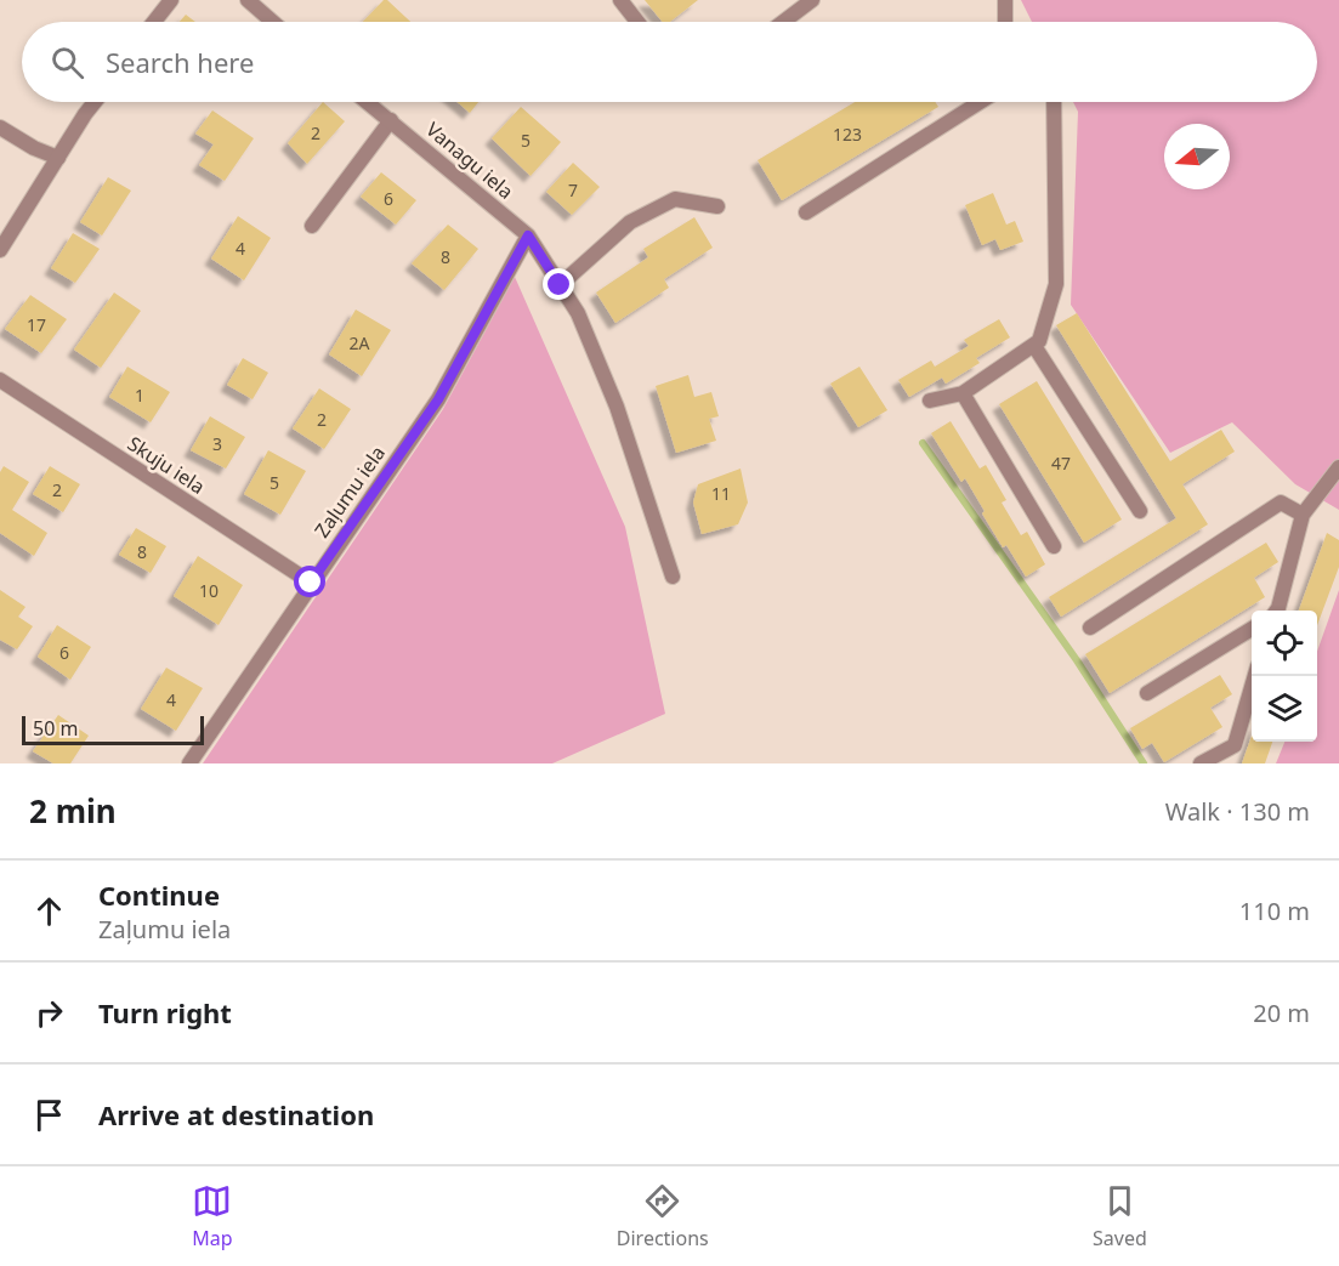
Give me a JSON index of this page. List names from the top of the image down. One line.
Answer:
{"streets":{"street":["Vanagu iela","Skuju iela","Zaļumu iela"]},"crossings":[["Vanagu iela","Zaļumu iela"],["Skuju iela","Zaļumu iela"]],"house_numbers":["2","123","5","7","6","4","8","17","2A","1","2","3","47","5","2","11","8","10","6","4"],"scale_bar":"50 m","north":"left","page":{"search":"Search here","scale":"50 m","heading":["2 min","Walk · 130 m"],"list":[["Continue","Zaļumu iela","110 m"],["Turn right","20 m"],"Arrive at destination"],"nav":["Map","Directions","Saved"]}}
